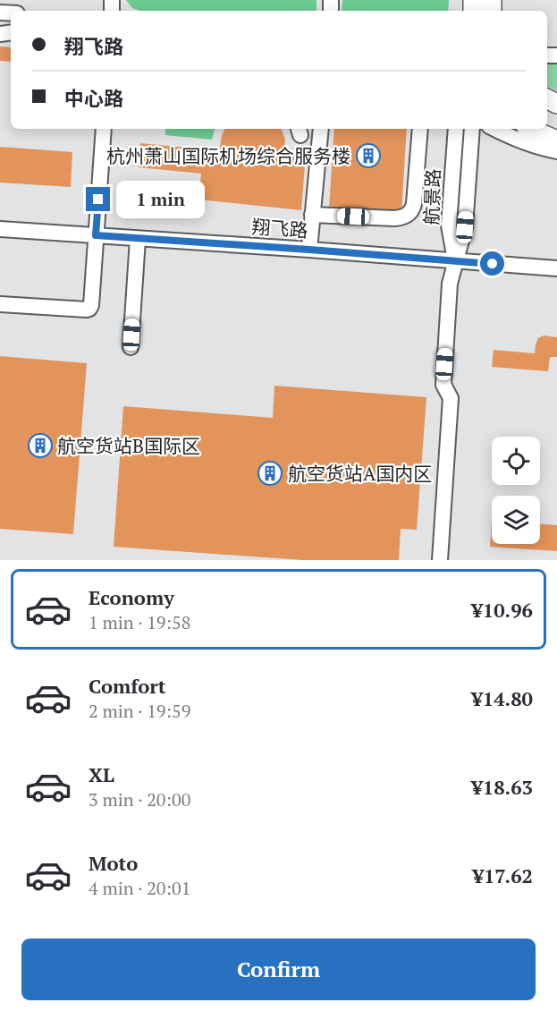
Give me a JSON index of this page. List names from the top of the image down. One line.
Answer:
{"streets":{"street":["航景路","翔飞路"]},"crossings":[["航景路","翔飞路"]],"places":{"building":["杭州萧山国际机场综合服务楼","航空货站B国际区","航空货站A国内区"]},"page":{"banner":["翔飞路","中心路"],"bubble":"1 min","list":[{"name":"Economy","note":"1 min · 19:58","value":"¥10.96"},{"name":"Comfort","note":"2 min · 19:59","value":"¥14.80"},{"name":"XL","note":"3 min · 20:00","value":"¥18.63"},{"name":"Moto","note":"4 min · 20:01","value":"¥17.62"}],"buttons":"Confirm"}}
